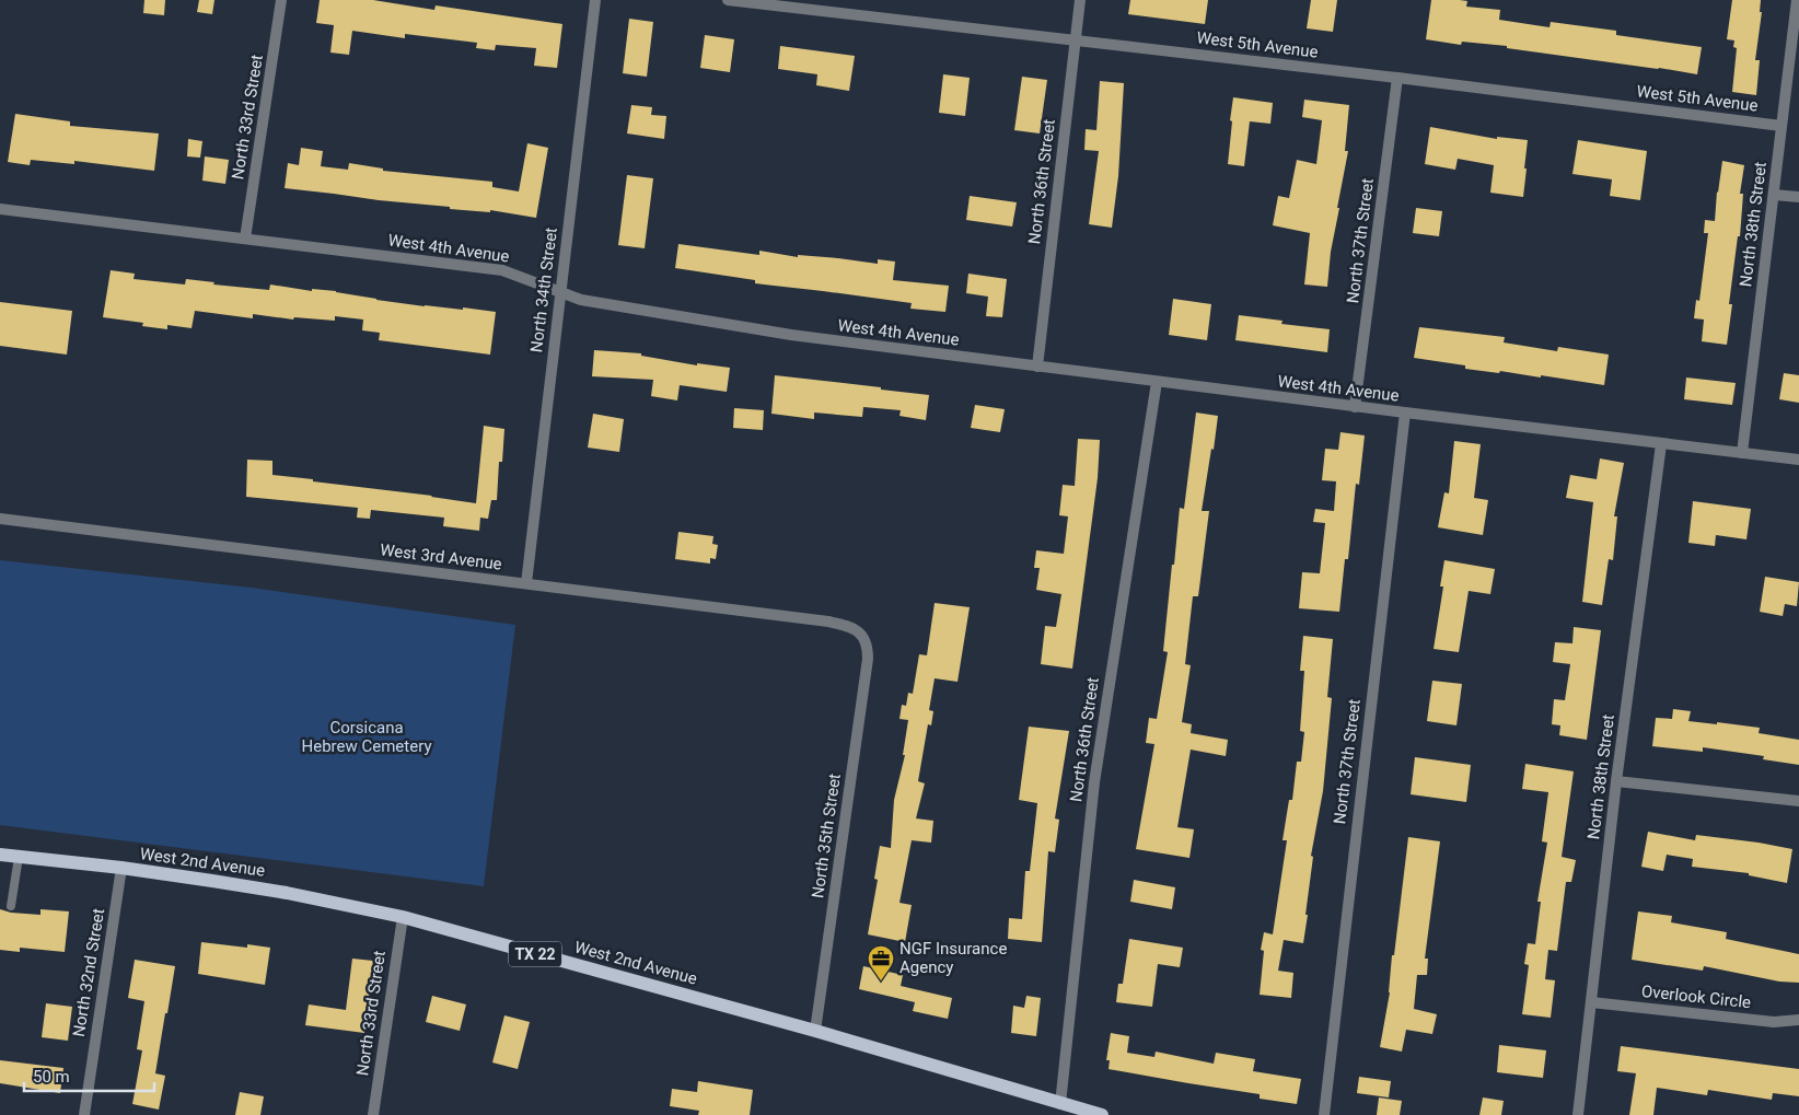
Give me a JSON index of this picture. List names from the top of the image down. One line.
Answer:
{"streets":{"main road":["West 2nd Avenue","TX 22"],"street":["West 5th Avenue","North 33rd Street","North 36th Street","North 38th Street","North 37th Street","West 4th Avenue","North 34th Street","West 3rd Avenue","North 35th Street","North 32nd Street","Overlook Circle"]},"crossings":[["West 5th Avenue","North 36th Street"],["West 5th Avenue","North 38th Street"],["West 5th Avenue","North 37th Street"],["North 33rd Street","West 4th Avenue"],["North 33rd Street","West 2nd Avenue"],["North 36th Street","West 4th Avenue"],["North 36th Street","West 2nd Avenue"],["North 36th Street","TX 22"],["North 38th Street","West 4th Avenue"],["North 38th Street","Overlook Circle"],["North 37th Street","West 4th Avenue"],["West 4th Avenue","North 34th Street"],["North 34th Street","West 3rd Avenue"],["West 3rd Avenue","North 35th Street"],["North 35th Street","West 2nd Avenue"],["West 2nd Avenue","TX 22"],["West 2nd Avenue","North 32nd Street"]],"parks":["Corsicana Hebrew Cemetery"],"places":{"office":["NGF Insurance Agency"]},"scale_bar":"50 m"}
